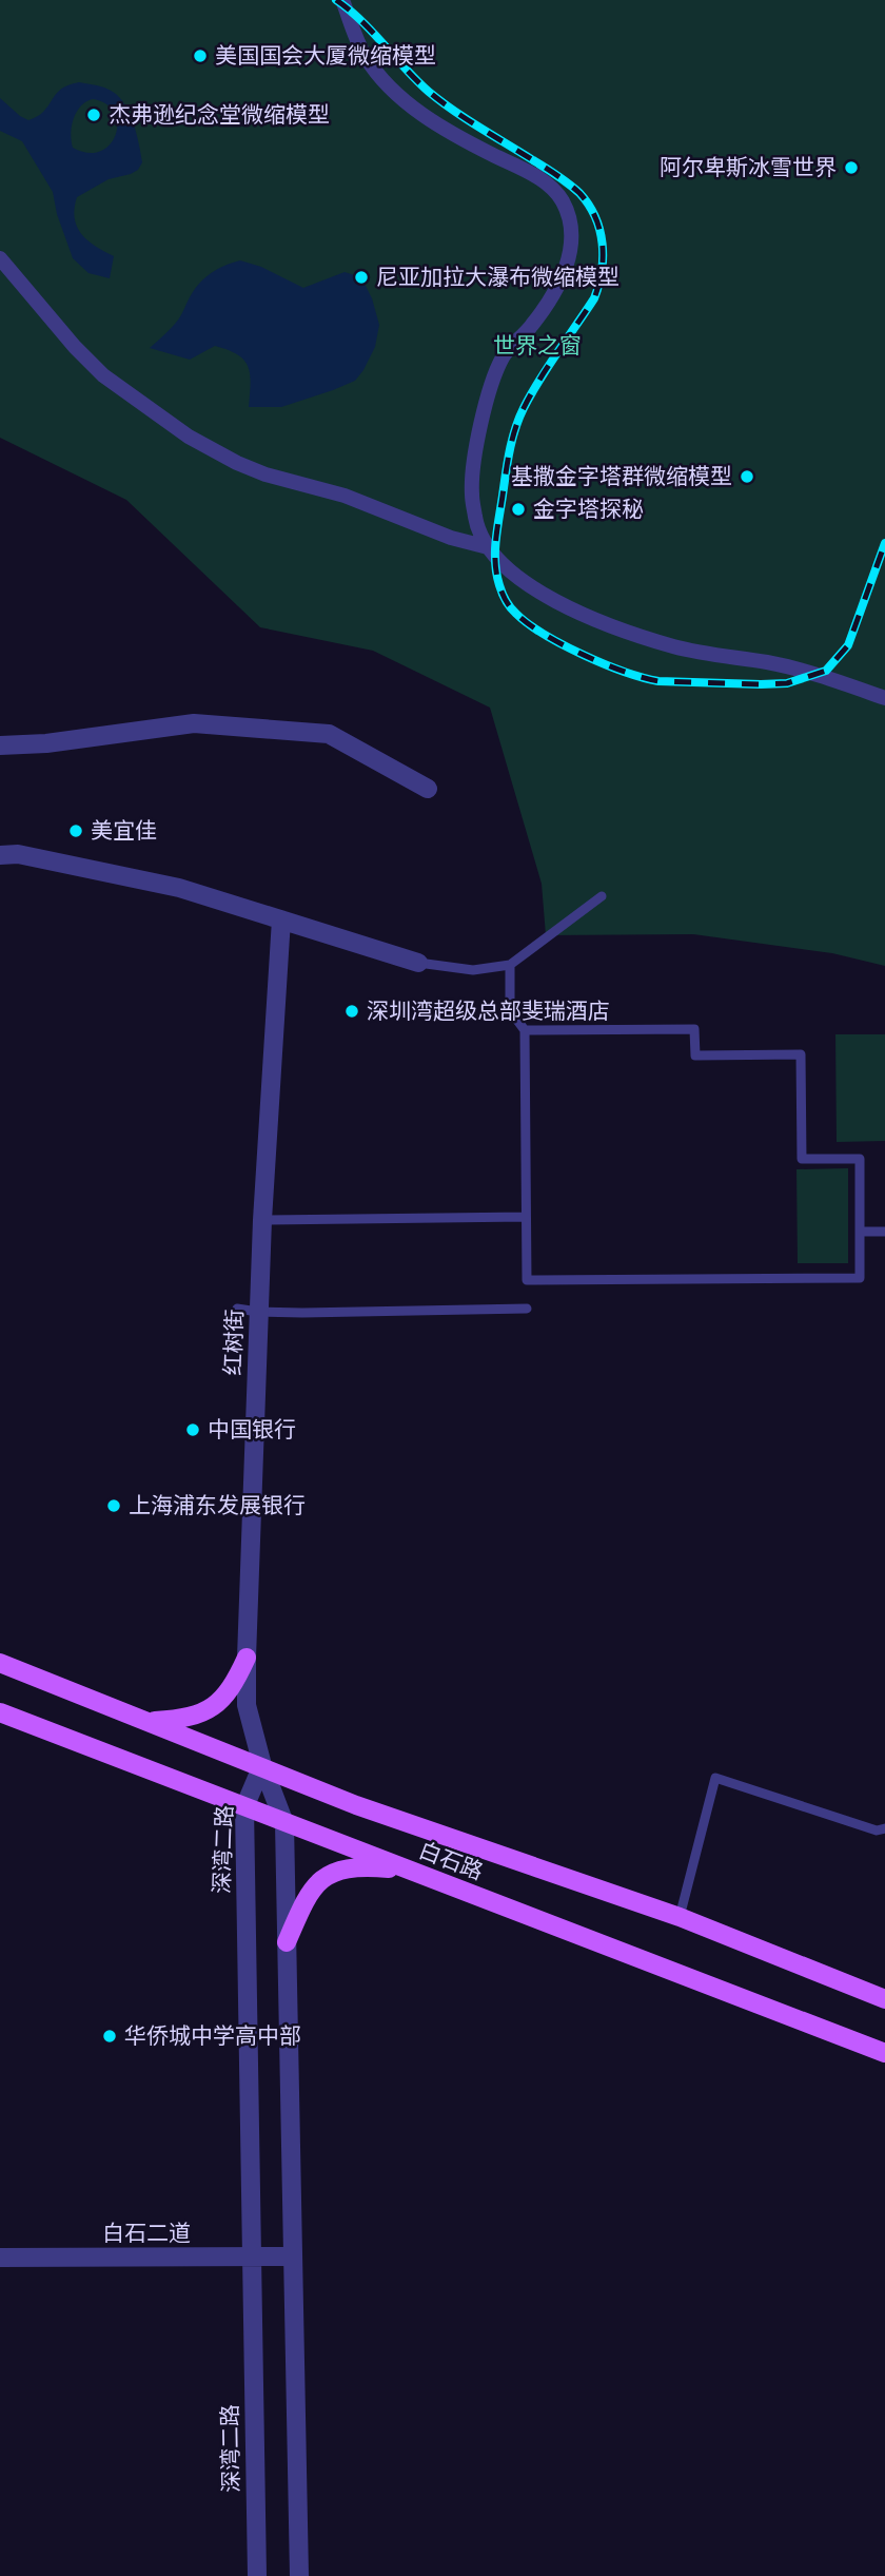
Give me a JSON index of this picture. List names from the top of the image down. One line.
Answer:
{"streets":{"main road":["白石路"],"street":["红树街","深湾二路","白石二道"]},"crossings":[["红树街","深湾二路"],["红树街","白石路"],["深湾二路","白石路"],["深湾二路","白石二道"]],"parks":["世界之窗"],"places":["美国国会大厦微缩模型","杰弗逊纪念堂微缩模型","阿尔卑斯冰雪世界","尼亚加拉大瀑布微缩模型","基撒金字塔群微缩模型","金字塔探秘","美宜佳","深圳湾超级总部斐瑞酒店","中国银行","上海浦东发展银行","华侨城中学高中部"]}
